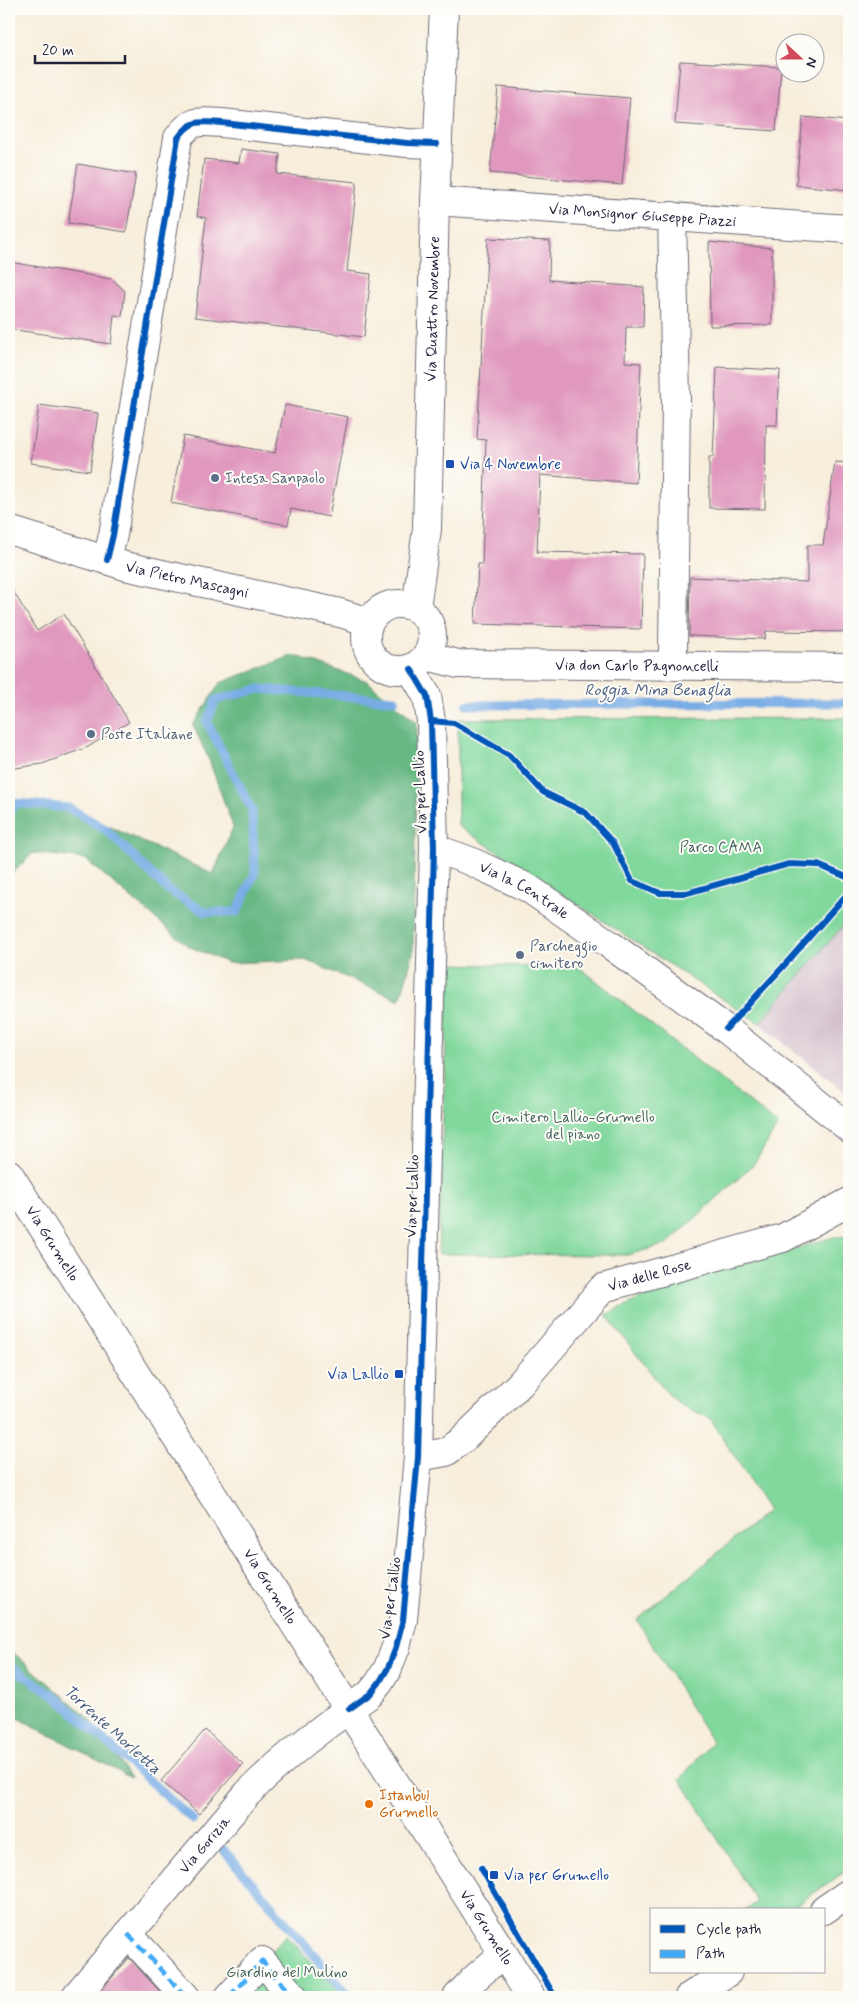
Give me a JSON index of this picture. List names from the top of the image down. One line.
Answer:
{"streets":{"street":["Via Monsignor Giuseppe Piazzi","Via Quattro Novembre","Via Pietro Mascagni","Via don Carlo Pagnoncelli","Via per Lallio","Via la Centrale","Via Grumello","Via delle Rose","Via Gorizia"]},"crossings":[["Via Monsignor Giuseppe Piazzi","Via Quattro Novembre"],["Via Quattro Novembre","Via Pietro Mascagni"],["Via Quattro Novembre","Via don Carlo Pagnoncelli"],["Via Quattro Novembre","Via per Lallio"],["Via Pietro Mascagni","Via don Carlo Pagnoncelli"],["Via Pietro Mascagni","Via per Lallio"],["Via don Carlo Pagnoncelli","Via per Lallio"],["Via per Lallio","Via la Centrale"],["Via per Lallio","Via Grumello"],["Via per Lallio","Via delle Rose"],["Via per Lallio","Via Gorizia"],["Via Grumello","Via Gorizia"]],"water":["Roggia Mina Benaglia","Torrente Morletta"],"parks":["Parco CAMA","Cimitero Lallio-Grumello del piano","Giardino del Mulino"],"places":{"transit":["Via 4 Novembre","Via Lallio","Via per Grumello"],"other":["Intesa Sanpaolo","Poste Italiane","Parcheggio cimitero","Istanbul Grumello"]},"legend":["Cycle path","Path"],"scale_bar":"20 m","north":"right"}
